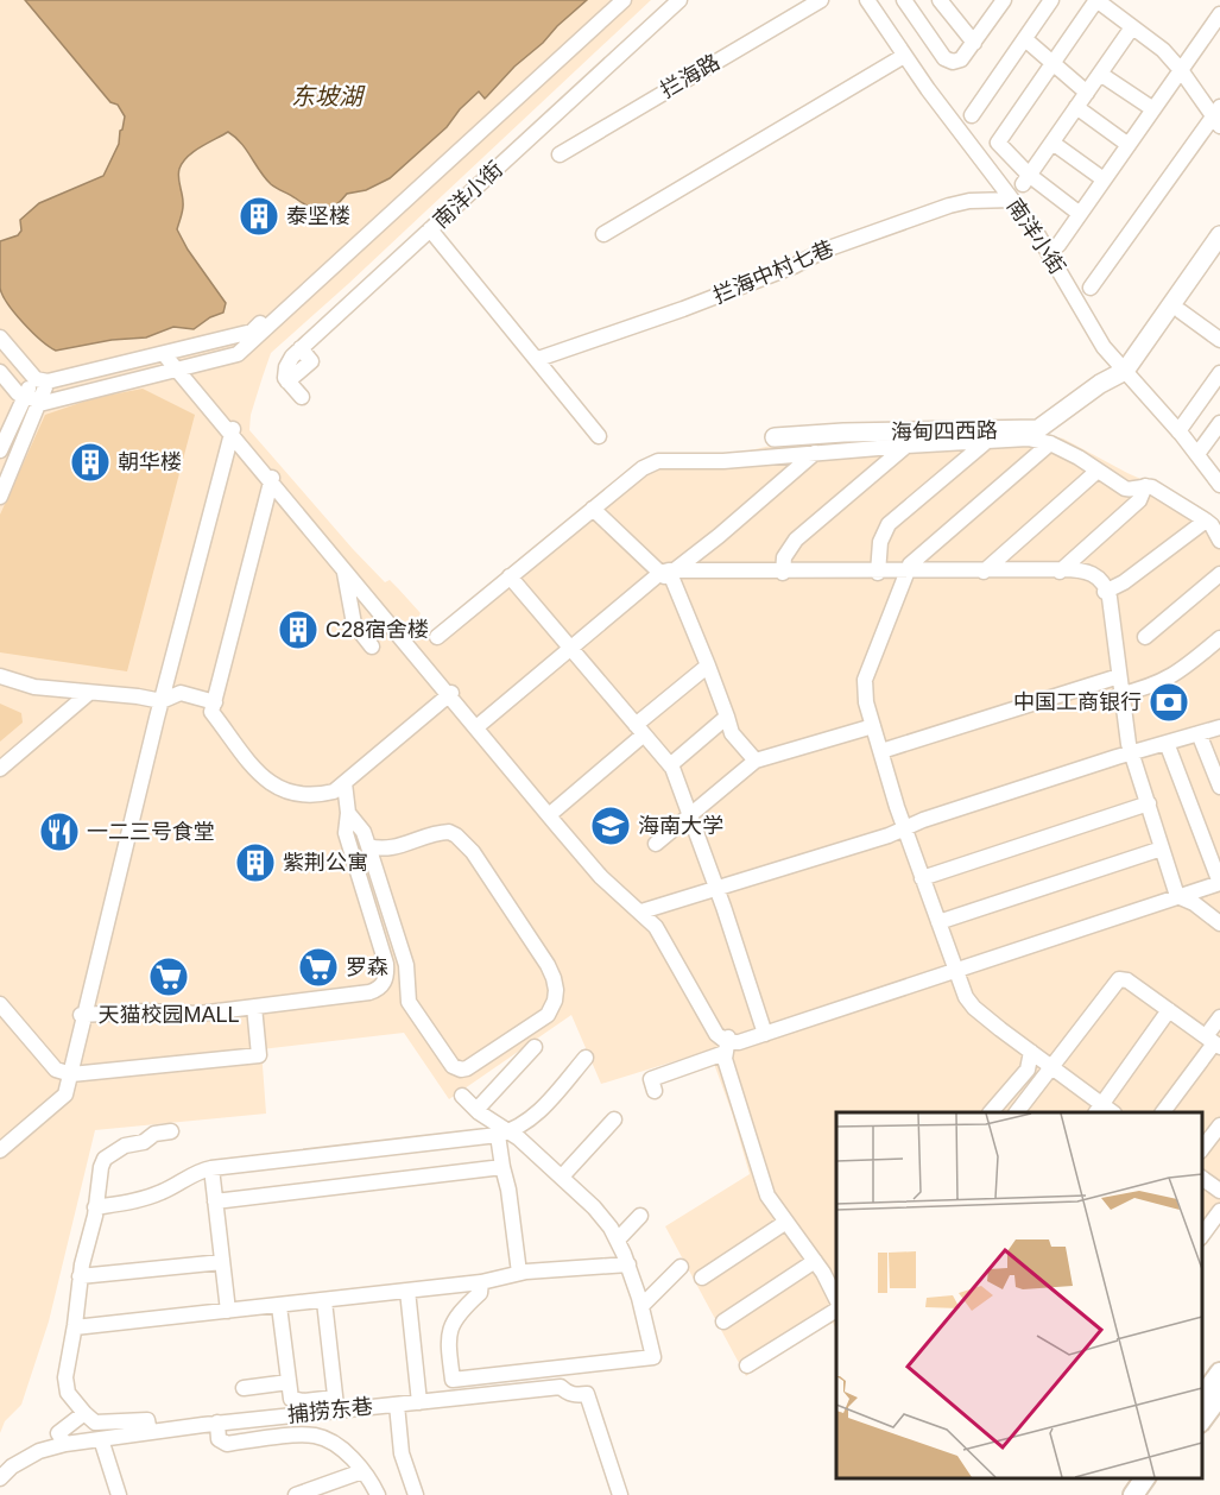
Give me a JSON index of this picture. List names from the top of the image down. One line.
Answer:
{"streets":{"street":["拦海路","南洋小街","拦海中村七巷","海甸四西路","捕捞东巷"]},"crossings":[["南洋小街","拦海中村七巷"],["南洋小街","海甸四西路"]],"water":["东坡湖"],"places":{"building":["泰坚楼","朝华楼","C28宿舍楼","紫荆公寓"],"bank":["中国工商银行"],"school or university":["海南大学"],"restaurant":["一二三号食堂"],"supermarket":["罗森","天猫校园MALL"]}}
